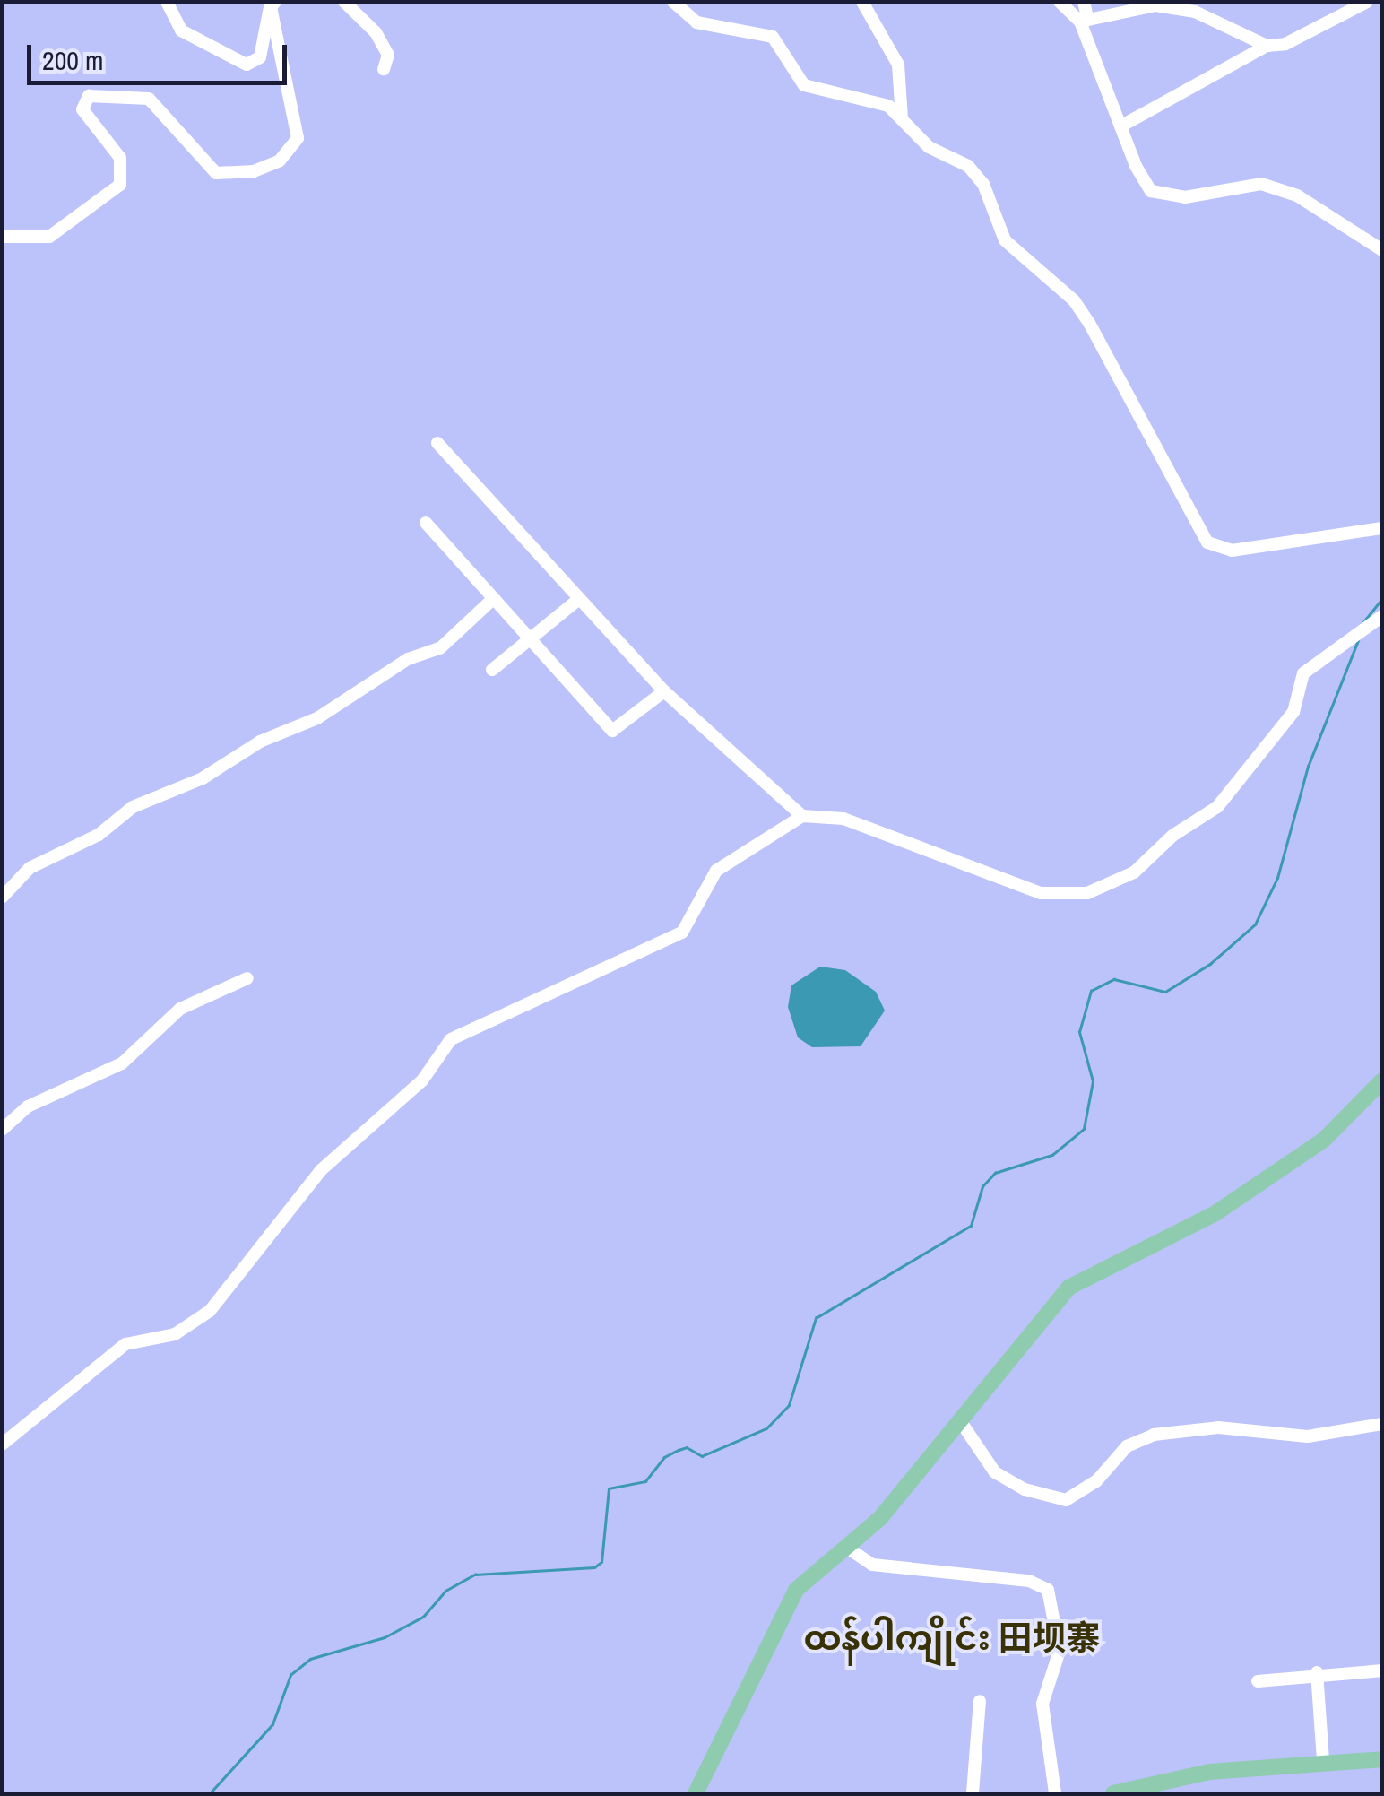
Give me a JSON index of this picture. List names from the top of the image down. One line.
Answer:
{"districts":["ထန်ပါကျိုင်း 田坝寨"],"scale_bar":"200 m"}
